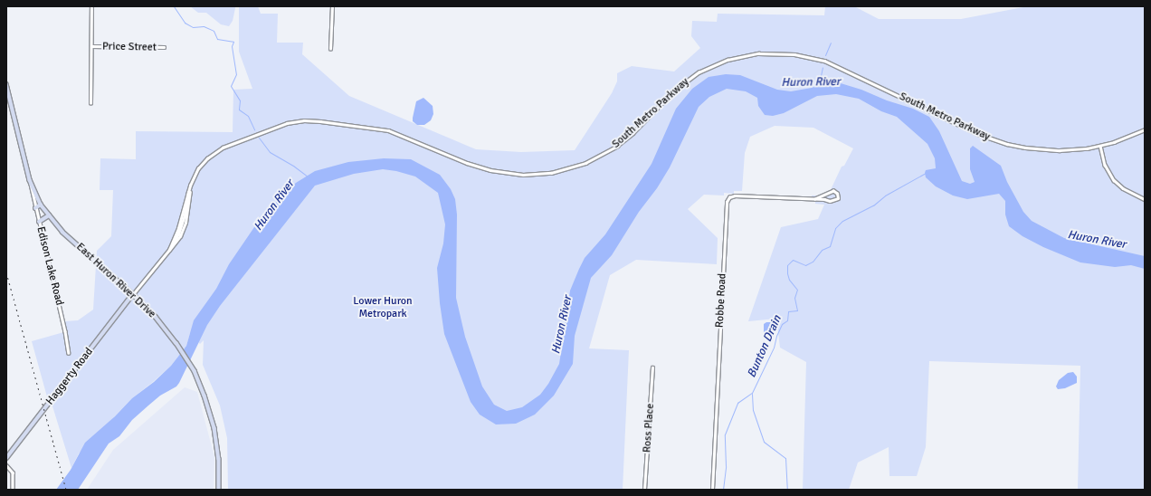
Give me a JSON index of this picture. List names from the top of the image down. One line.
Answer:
{"streets":{"main road":["East Huron River Drive","Haggerty Road"],"street":["Price Street","South Metro Parkway","Edison Lake Road","Robbe Road","Ross Place"]},"crossings":[["South Metro Parkway","East Huron River Drive"],["South Metro Parkway","Haggerty Road"],["Edison Lake Road","East Huron River Drive"],["East Huron River Drive","Haggerty Road"]],"water":["Huron River","Bunton Drain"],"parks":["Lower Huron Metropark"]}
